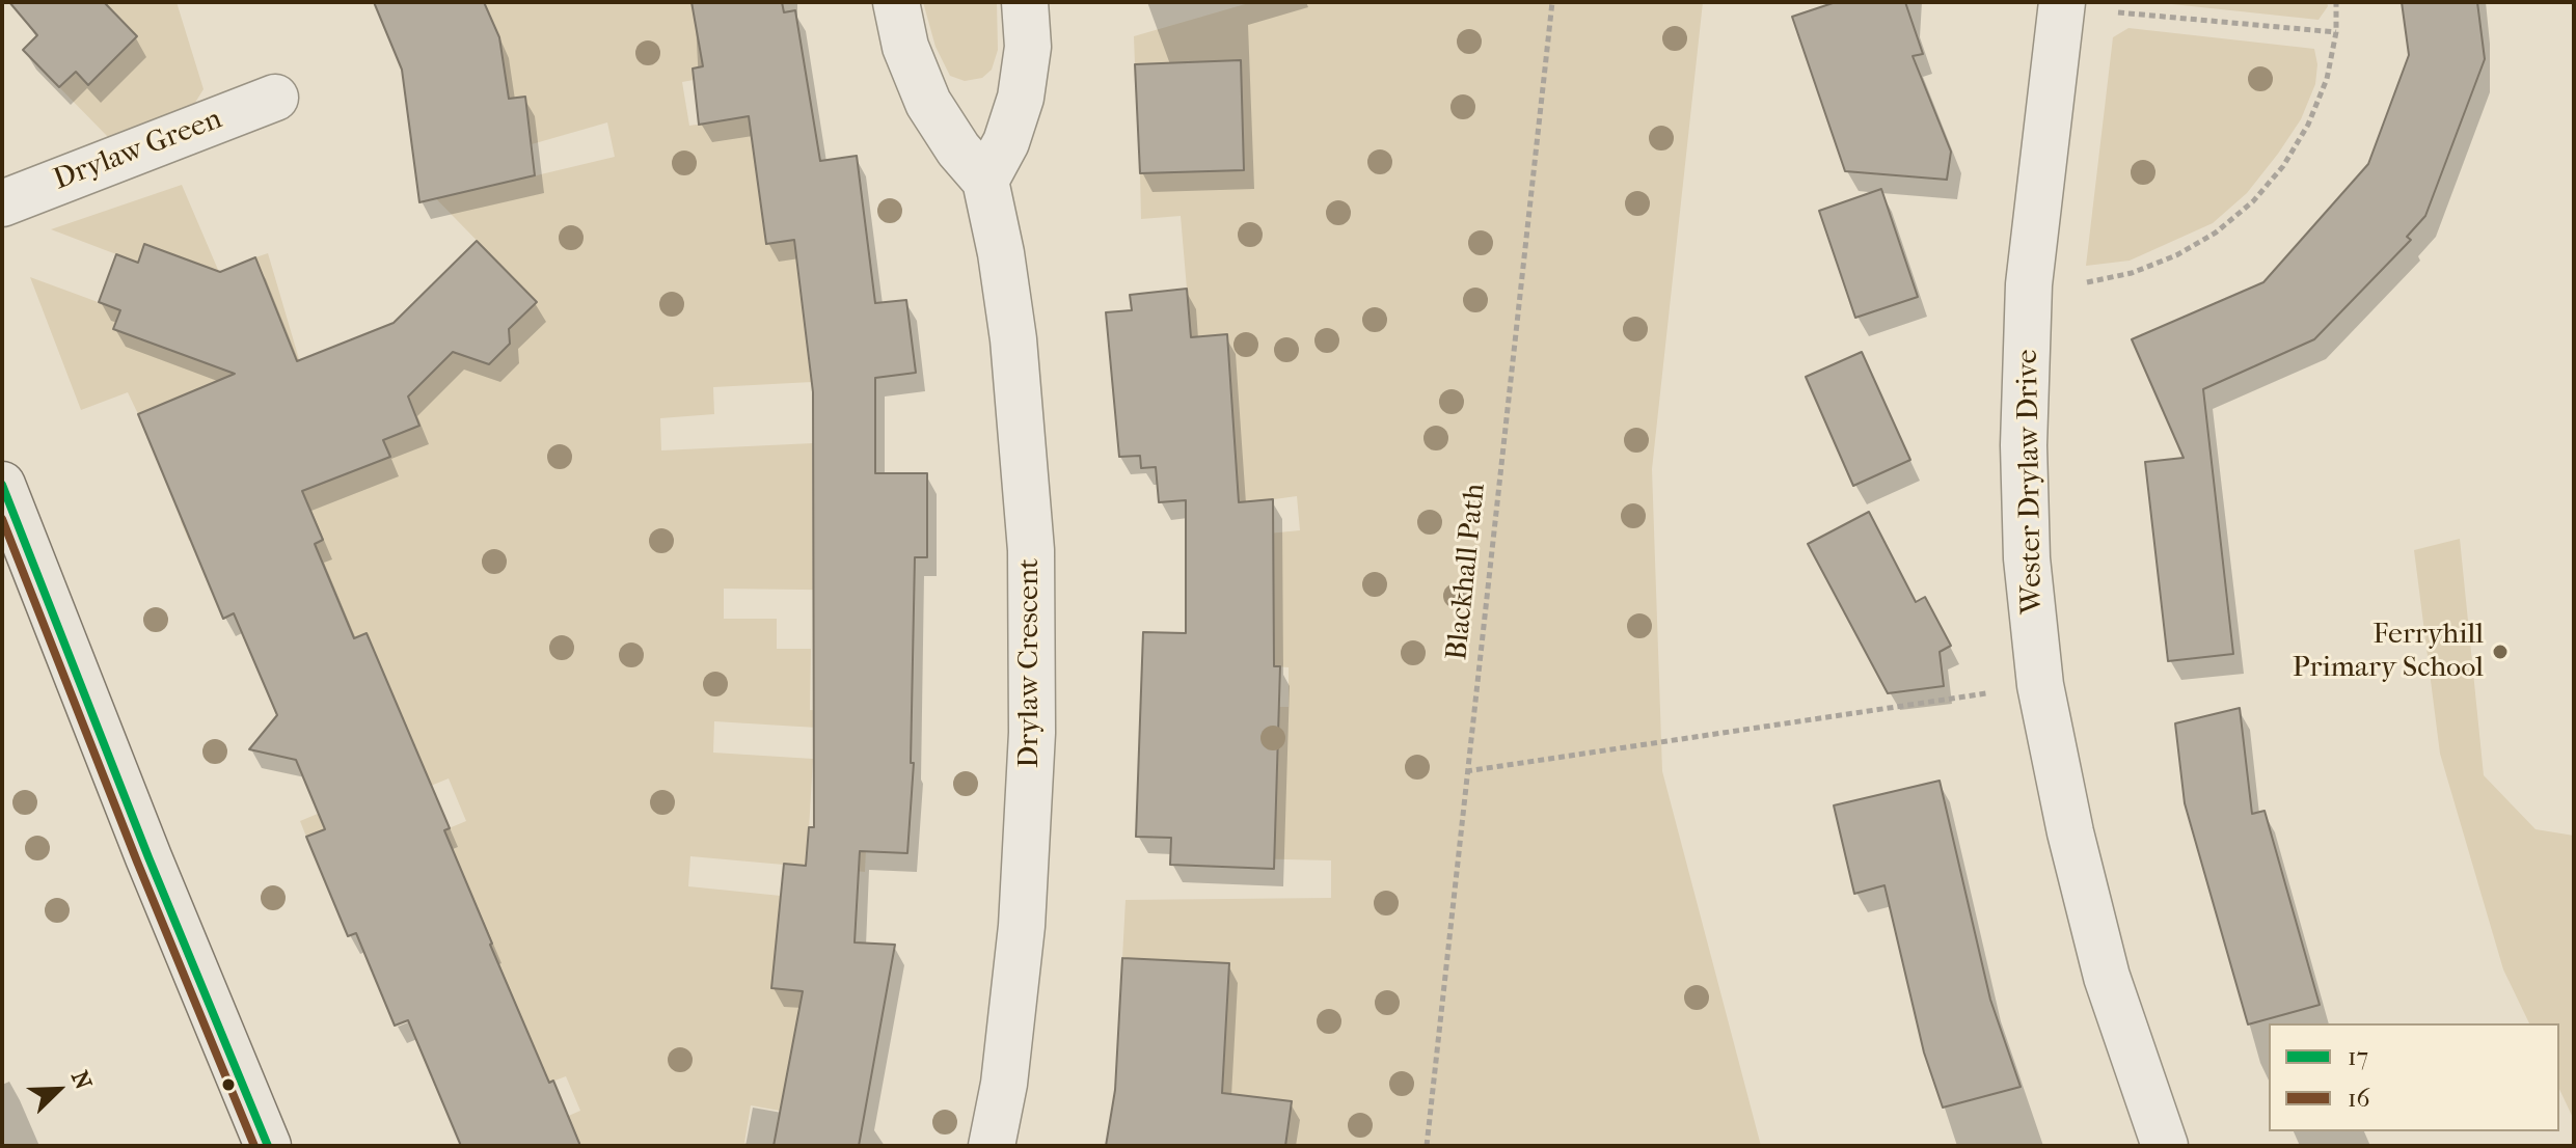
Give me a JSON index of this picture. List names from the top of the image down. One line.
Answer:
{"streets":{"street":["Drylaw Green","Wester Drylaw Drive","Drylaw Crescent"],"path":["Blackhall Path"]},"places":["Ferryhill Primary School"],"lines":["transit line 17","transit line 16"],"legend":["17","16"],"north":"top right"}
